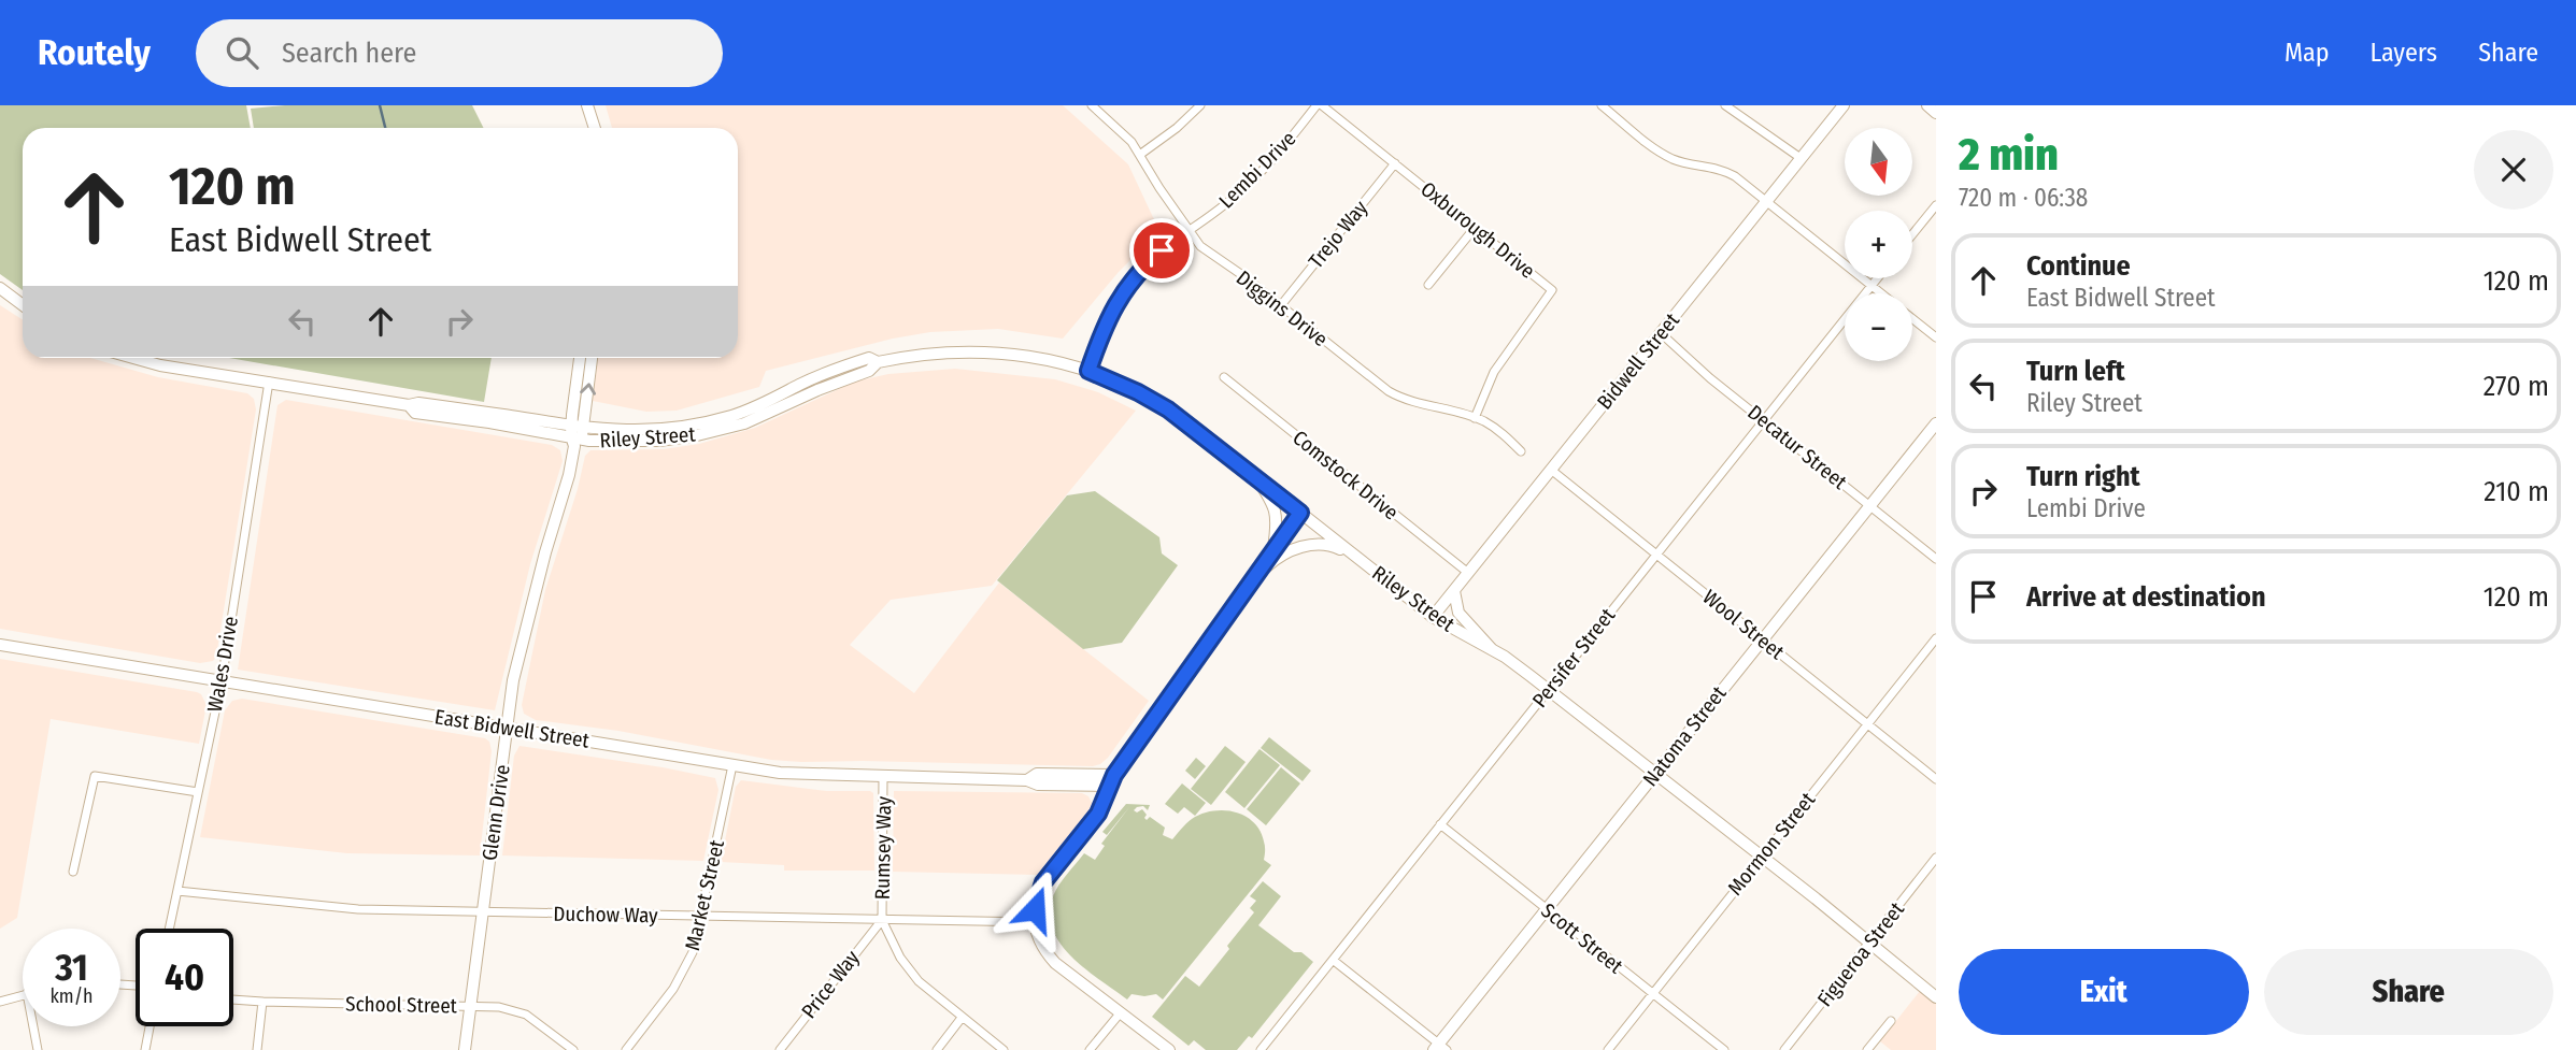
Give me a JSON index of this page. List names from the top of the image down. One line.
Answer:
{"streets":{"main road":["Bidwell Street","Riley Street","East Bidwell Street","Natoma Street","Glenn Drive"],"street":["Lembi Drive","Oxburough Drive","Trejo Way","Diggins Drive","Decatur Street","Comstock Drive","Wool Street","Persifer Street","Wales Drive","Mormon Street","Rumsey Way","Market Street","Duchow Way","Scott Street","Figueroa Street","Price Way","School Street"]},"crossings":[["Lembi Drive","Oxburough Drive"],["Lembi Drive","Diggins Drive"],["Lembi Drive","Riley Street"],["Oxburough Drive","Trejo Way"],["Oxburough Drive","Diggins Drive"],["Trejo Way","Diggins Drive"],["Bidwell Street","Riley Street"],["Bidwell Street","Decatur Street"],["Bidwell Street","Comstock Drive"],["Bidwell Street","Wool Street"],["Riley Street","Persifer Street"],["Riley Street","Wales Drive"],["Riley Street","Natoma Street"],["Riley Street","Glenn Drive"],["Riley Street","Mormon Street"],["Riley Street","Figueroa Street"],["Decatur Street","Persifer Street"],["Decatur Street","Natoma Street"],["Wool Street","Persifer Street"],["Wool Street","Natoma Street"],["Wool Street","Mormon Street"],["Persifer Street","Scott Street"],["Wales Drive","East Bidwell Street"],["Wales Drive","Duchow Way"],["East Bidwell Street","Glenn Drive"],["East Bidwell Street","Rumsey Way"],["East Bidwell Street","Market Street"],["Natoma Street","Scott Street"],["Glenn Drive","Duchow Way"],["Glenn Drive","School Street"],["Mormon Street","Scott Street"],["Rumsey Way","Duchow Way"],["Rumsey Way","Price Way"],["Market Street","Duchow Way"],["Duchow Way","Price Way"]],"north":"bottom","page":{"header":"Routely","search":"Search here","nav":["Map","Layers","Share"],"heading":["2 min","720 m · 06:38"],"map_buttons":["+","−"],"turn":["120 m","East Bidwell Street"],"list":[{"name":"Continue","note":"East Bidwell Street","value":"120 m"},{"name":"Turn left","note":"Riley Street","value":"270 m"},{"name":"Turn right","note":"Lembi Drive","value":"210 m"},{"name":"Arrive at destination","value":"120 m"}],"speed":"31 km/h","limit":"40","buttons":["Exit","Share"]}}
